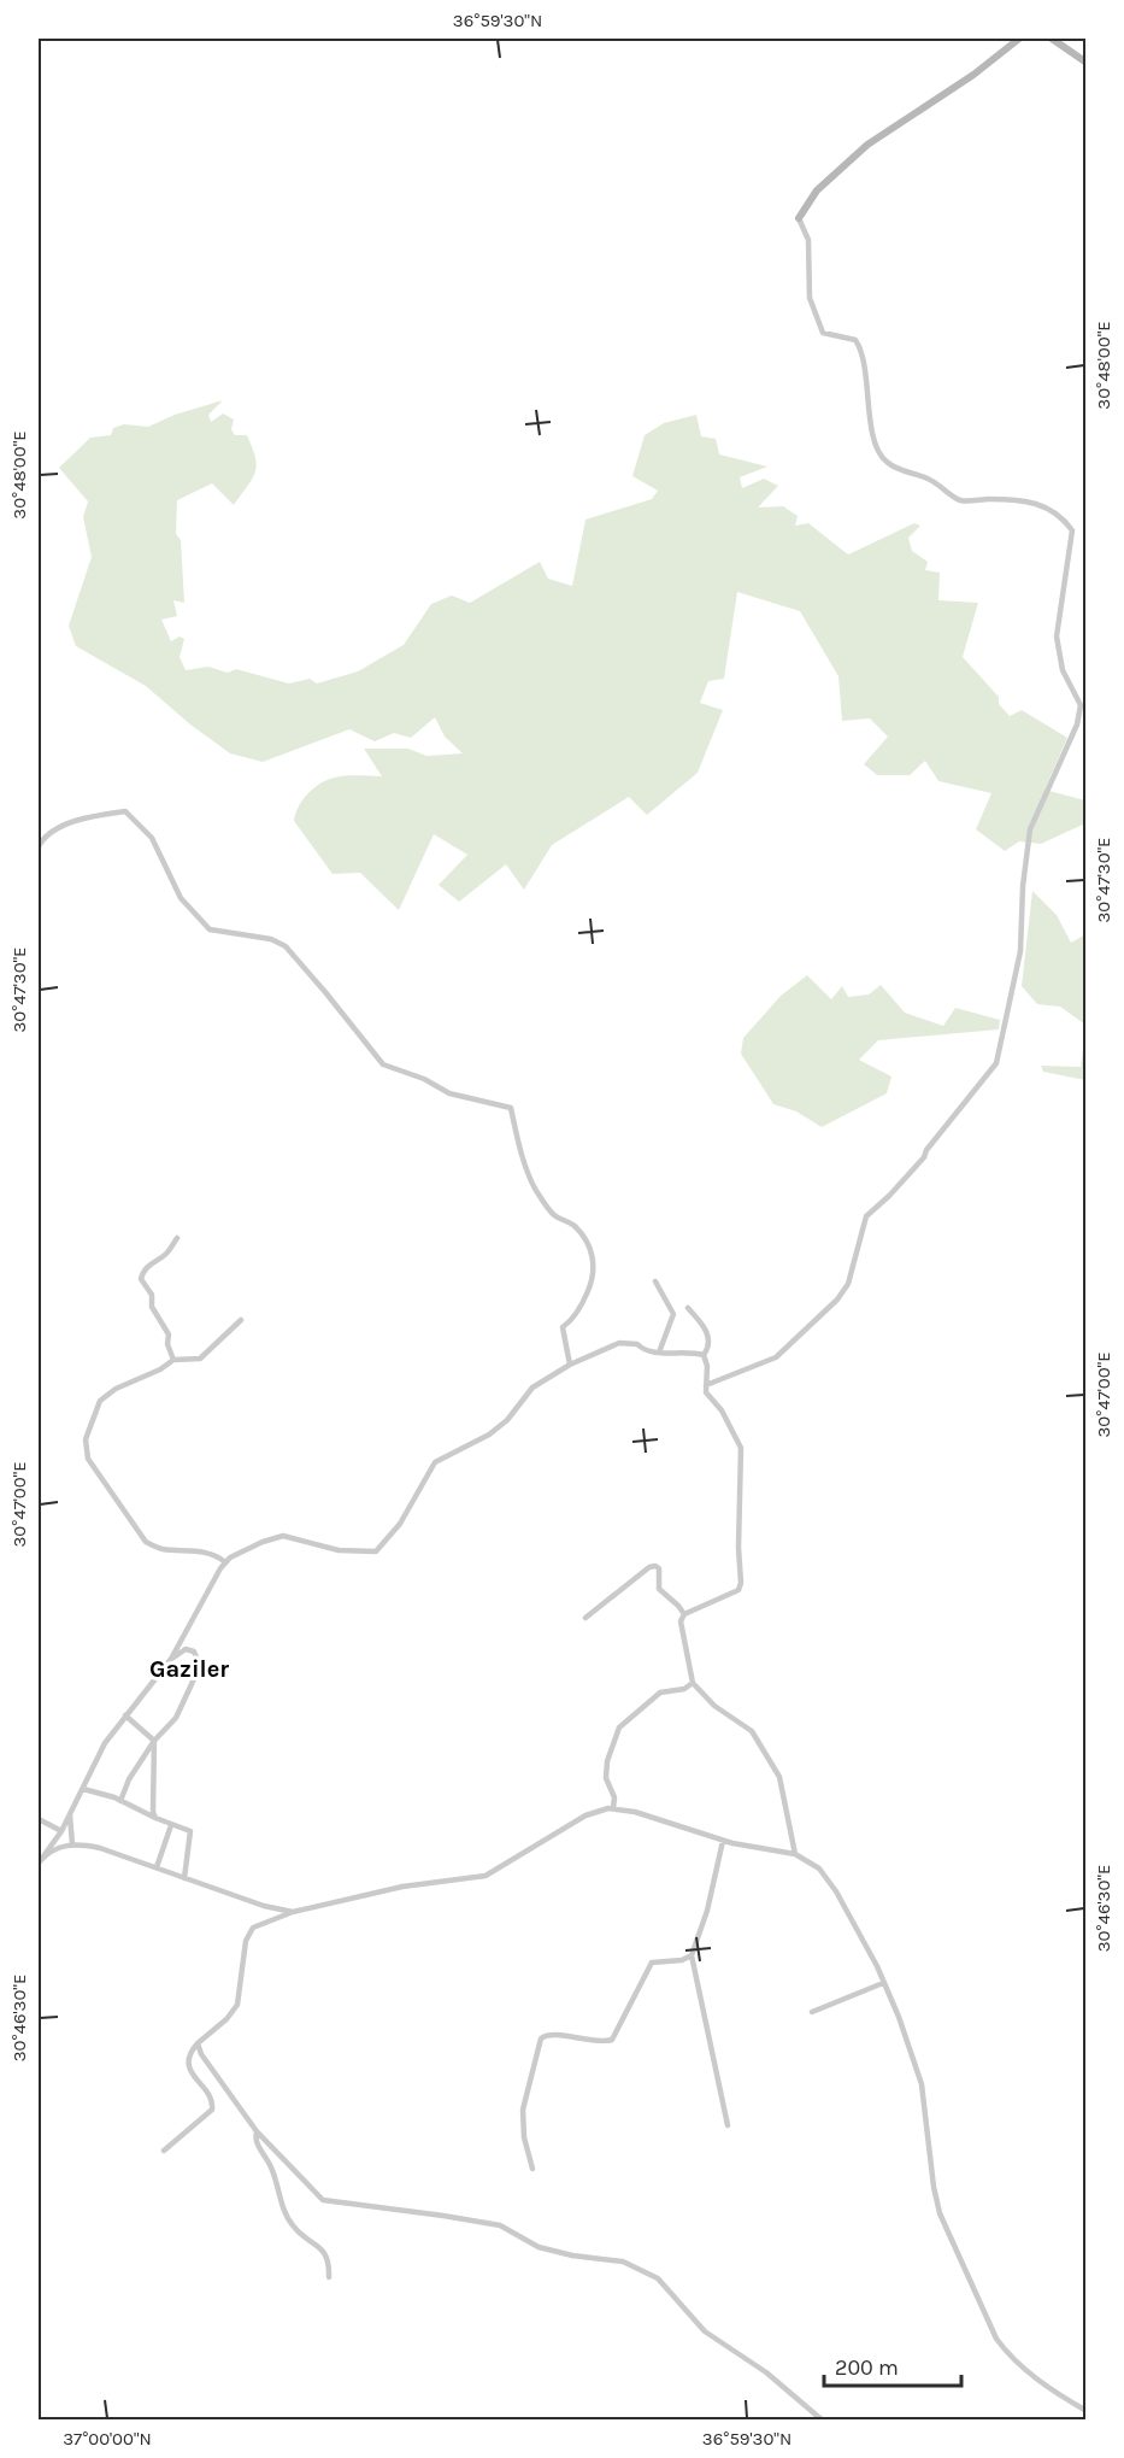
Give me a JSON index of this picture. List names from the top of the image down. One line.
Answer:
{"districts":["Gaziler"],"scale_bar":"200 m","coordinates":["36°59'30\"N","30°48'00\"E","30°47'30\"E","30°47'00\"E","30°46'30\"E","37°00'00\"N"]}
